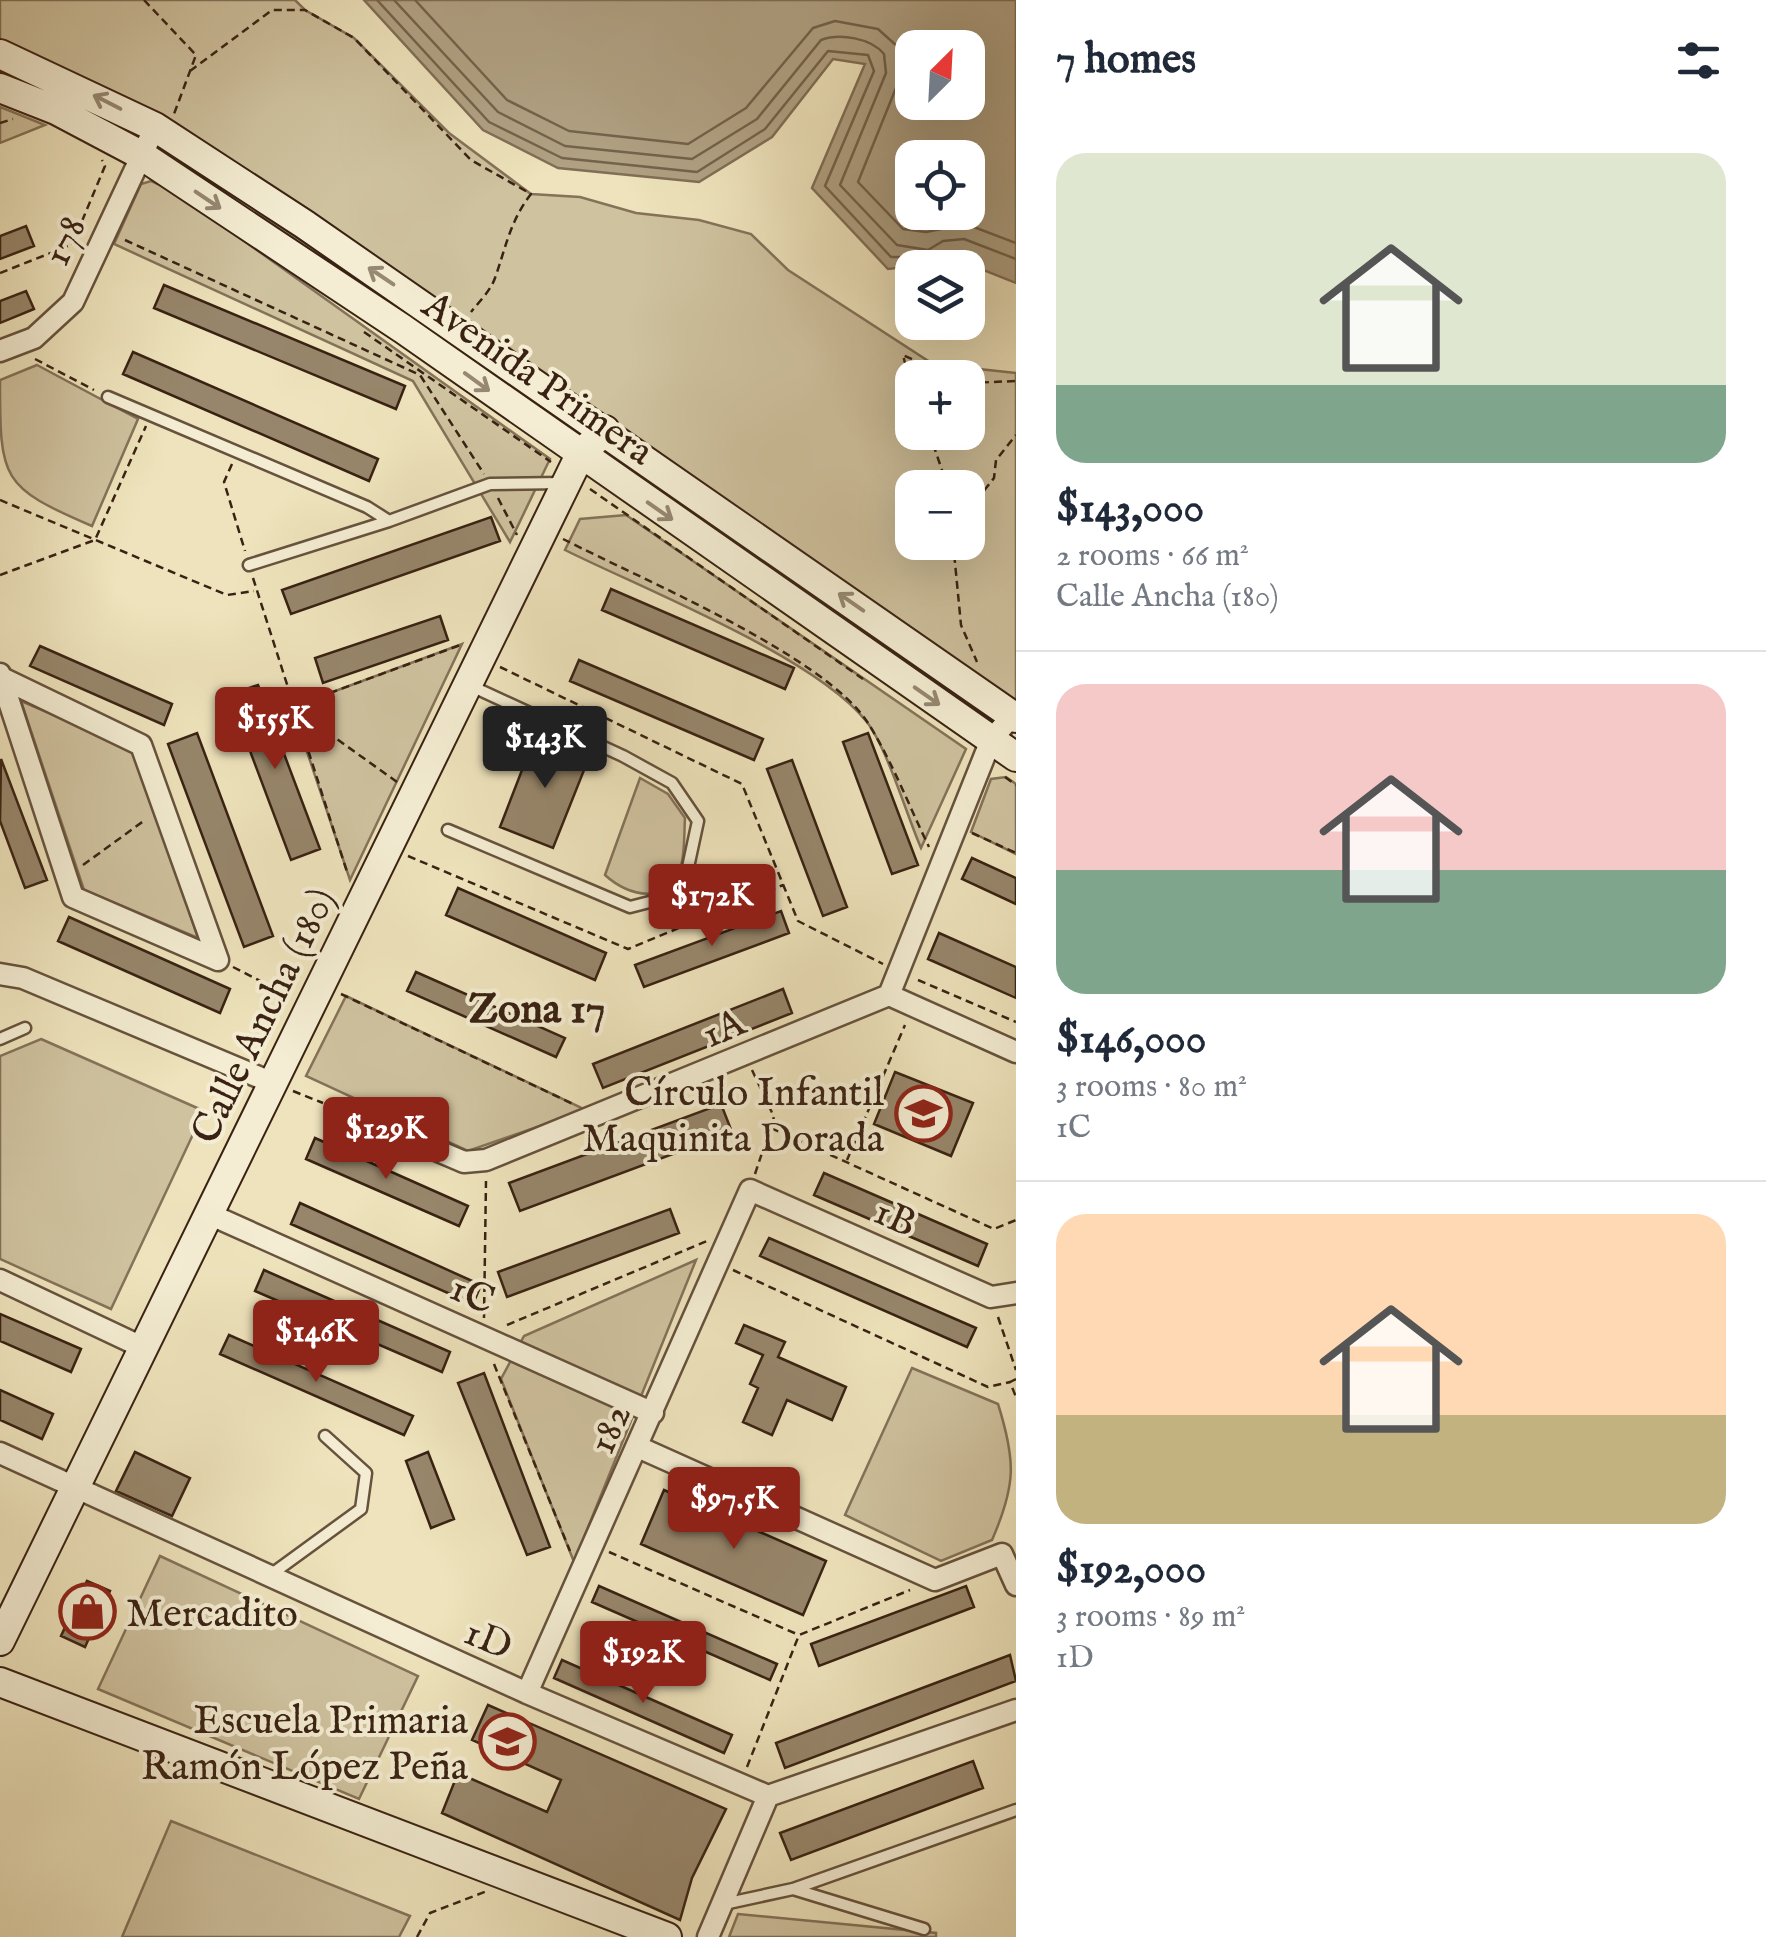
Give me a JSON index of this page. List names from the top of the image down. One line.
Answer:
{"streets":{"street":["178","Avenida Primera","Calle Ancha (180)","1A","1B","1C","182","1D"]},"crossings":[["178","Avenida Primera"],["Avenida Primera","Calle Ancha (180)"],["Calle Ancha (180)","1C"],["Calle Ancha (180)","1D"],["1B","182"],["1C","182"],["182","1D"]],"districts":["Zona 17"],"places":{"school or university":["Círculo Infantil Maquinita Dorada","Escuela Primaria Ramón López Peña"],"shop":["Mercadito"]},"north":"top right","page":{"heading":"7 homes","map_buttons":["+","−"],"list":[{"name":"$143,000","note":"2 rooms · 66 m² · Calle Ancha (180)"},{"name":"$146,000","note":"3 rooms · 80 m² · 1C"},{"name":"$192,000","note":"3 rooms · 89 m² · 1D"}],"price":["$155K","$143K","$172K","$129K","$146K","$97.5K","$192K"]}}
